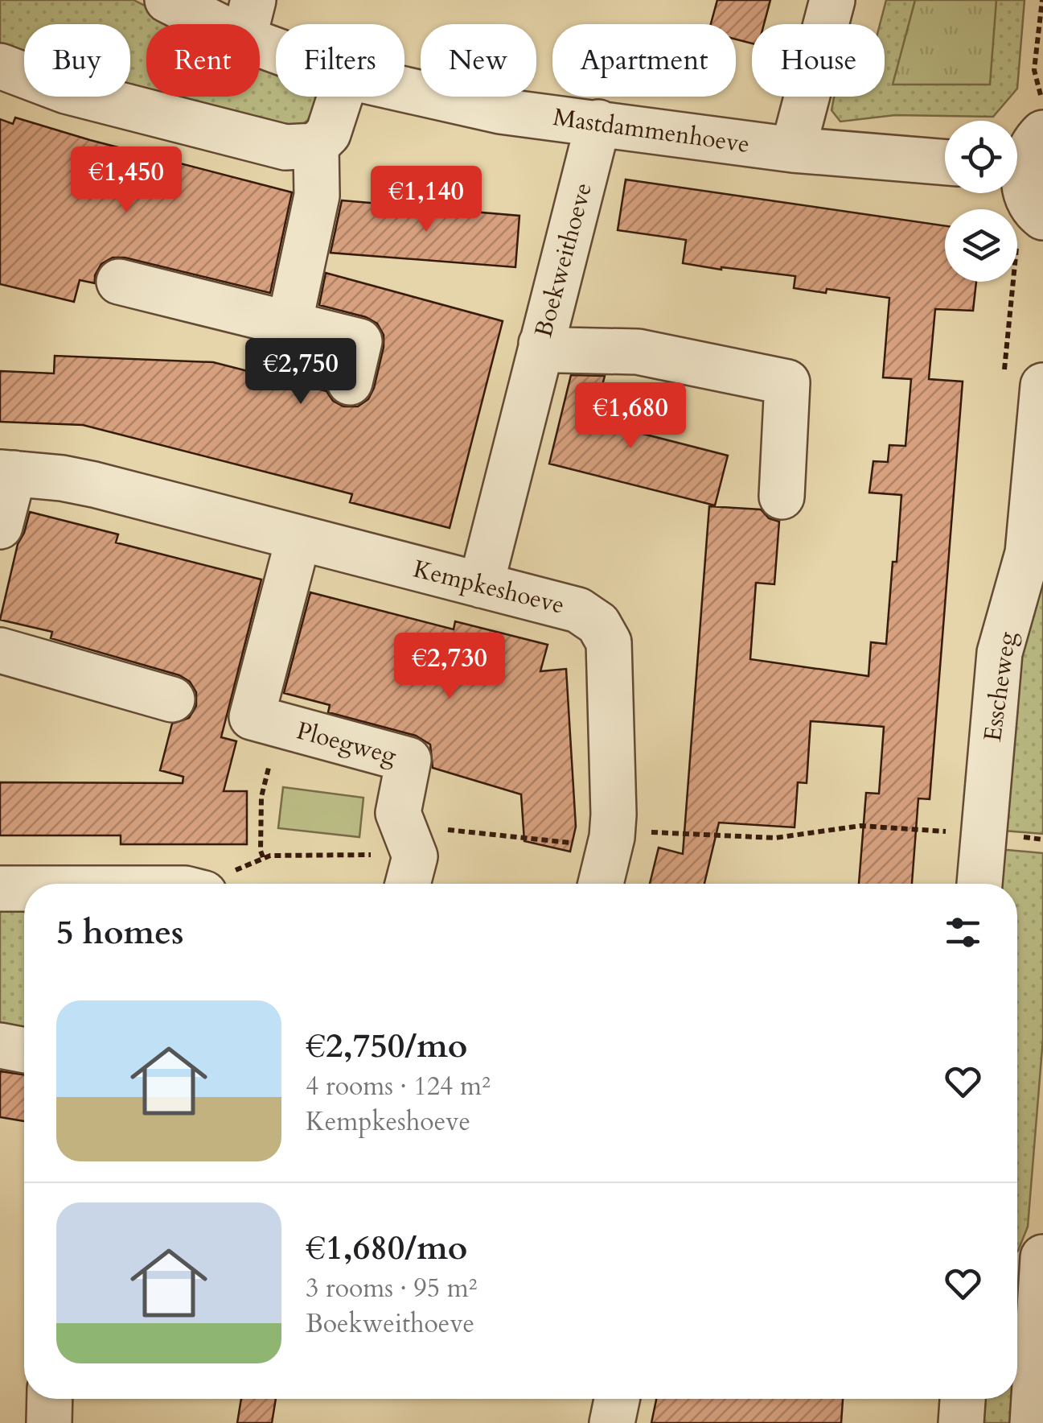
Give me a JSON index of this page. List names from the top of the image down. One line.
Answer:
{"streets":{"street":["Mastdammenhoeve","Boekweithoeve","Kempkeshoeve","Esscheweg","Ploegweg"]},"crossings":[["Mastdammenhoeve","Boekweithoeve"],["Boekweithoeve","Kempkeshoeve"]],"page":{"chip":["Buy","Rent","Filters","New","Apartment","House"],"price":["€1,450","€1,140","€2,750","€1,680","€2,730"],"heading":"5 homes","list":[{"name":"€2,750/mo","note":"4 rooms · 124 m² · Kempkeshoeve"},{"name":"€1,680/mo","note":"3 rooms · 95 m² · Boekweithoeve"}]}}
